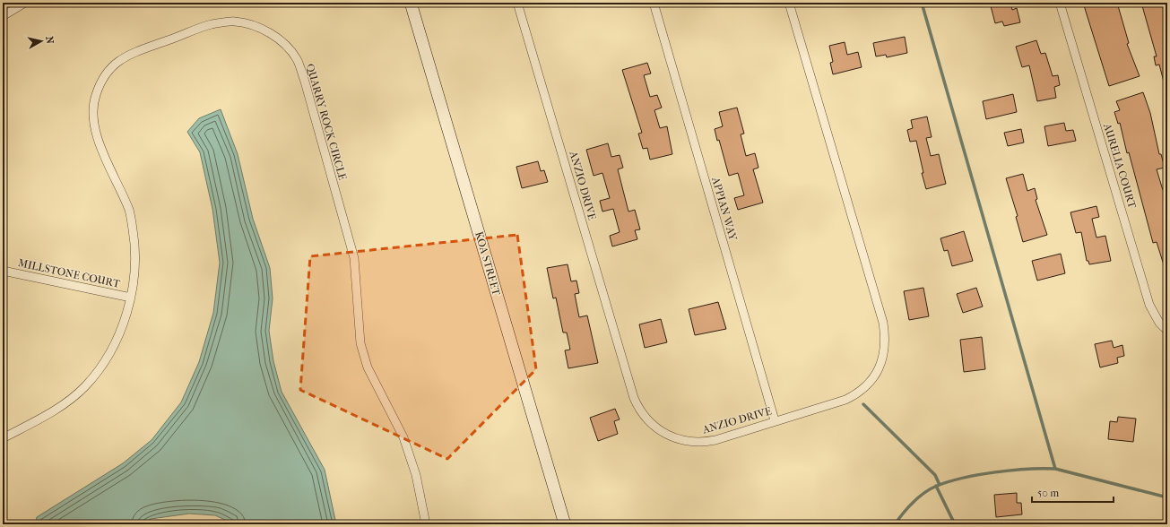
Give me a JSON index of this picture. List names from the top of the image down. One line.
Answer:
{"streets":{"main road":["KOA STREET"],"street":["QUARRY ROCK CIRCLE","AURELIA COURT","ANZIO DRIVE","APPIAN WAY","MILLSTONE COURT"]},"crossings":[["QUARRY ROCK CIRCLE","MILLSTONE COURT"],["ANZIO DRIVE","APPIAN WAY"]],"scale_bar":"50 m","north":"right"}
